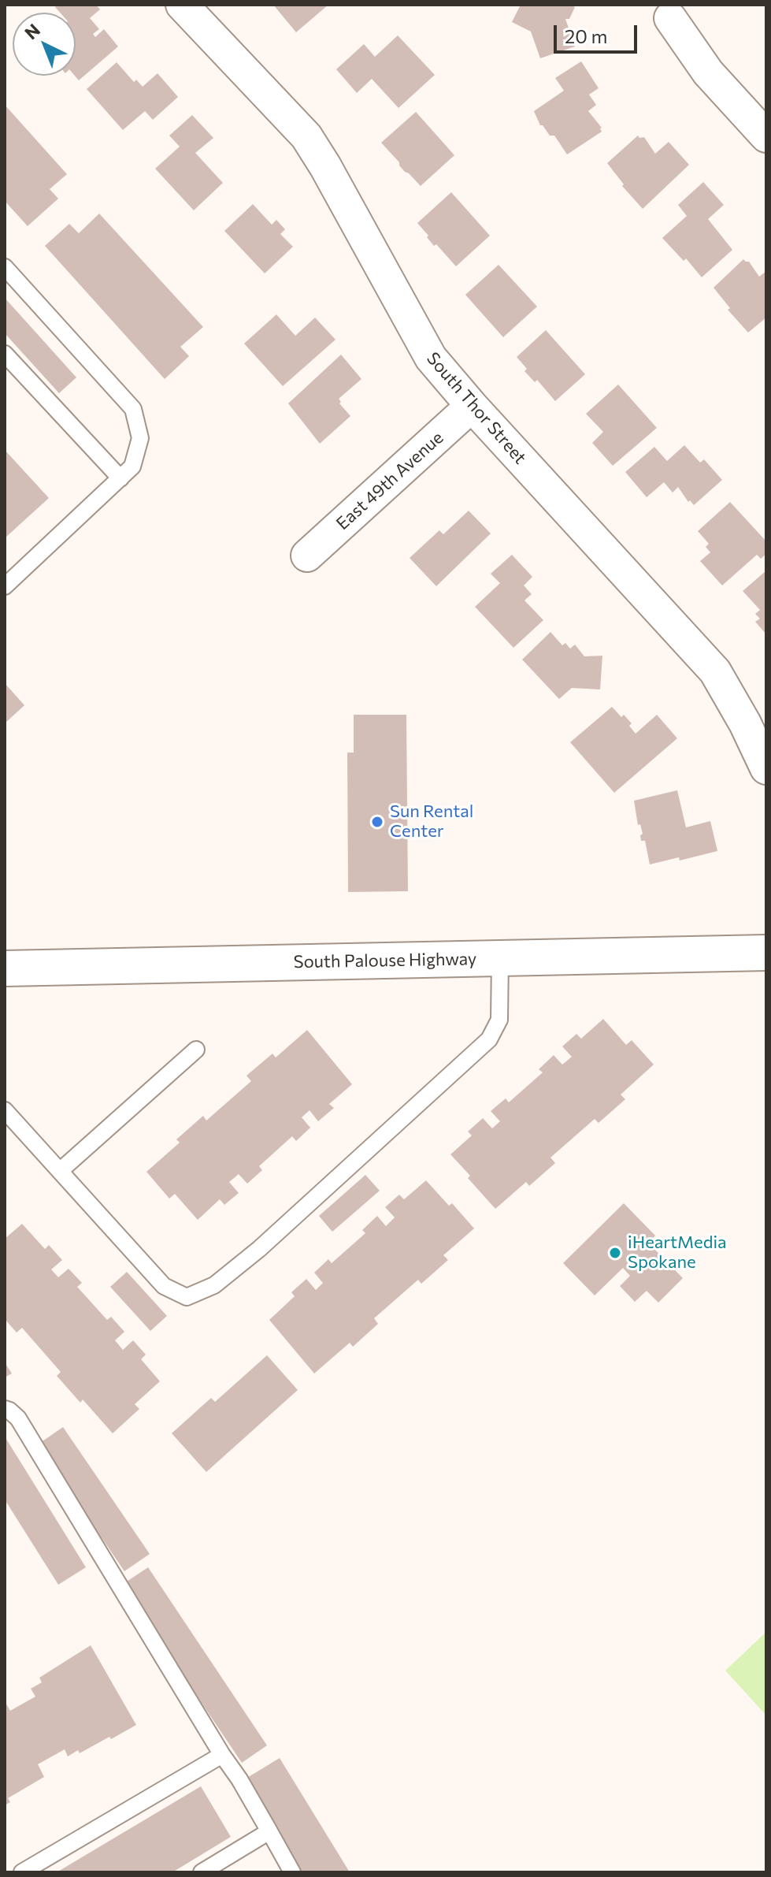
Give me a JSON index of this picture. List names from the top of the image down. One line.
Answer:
{"streets":{"street":["South Thor Street","East 49th Avenue","South Palouse Highway"]},"crossings":[["South Thor Street","East 49th Avenue"]],"places":["Sun Rental Center","iHeartMedia Spokane"],"scale_bar":"20 m","north":"top left"}
